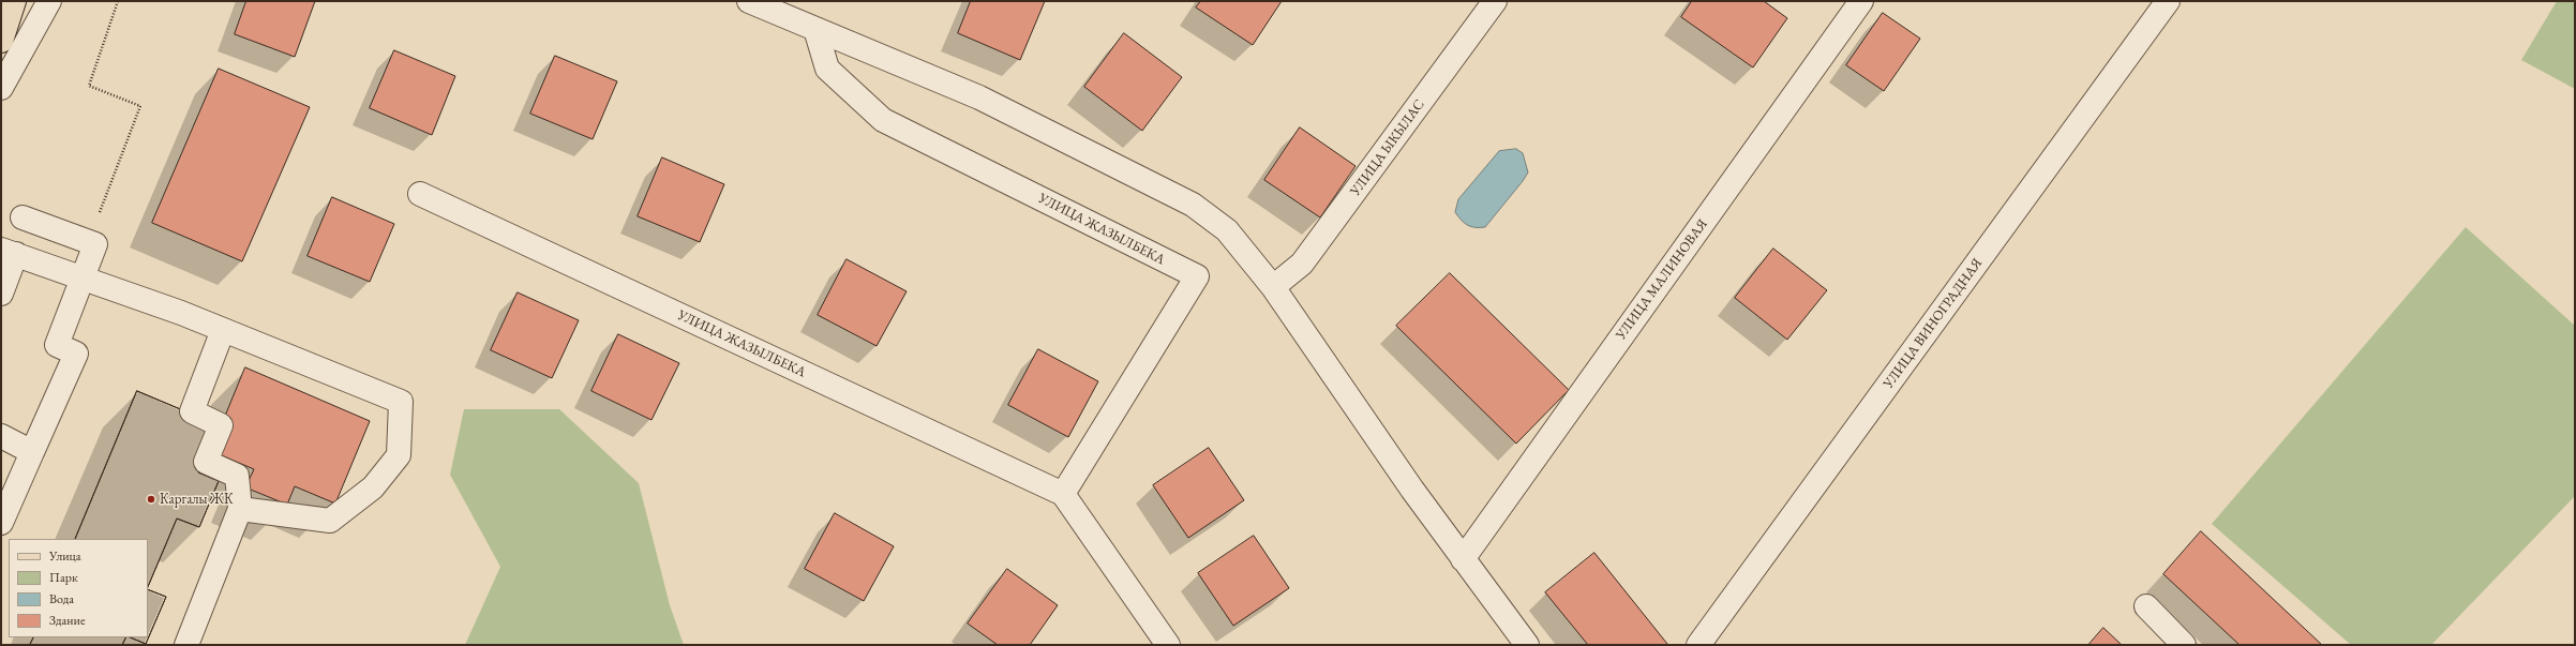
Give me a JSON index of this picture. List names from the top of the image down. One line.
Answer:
{"streets":{"street":["УЛИЦА ЫКЫЛАС","УЛИЦА ЖАЗЫЛБЕКА","УЛИЦА МАЛИНОВАЯ","УЛИЦА ВИНОГРАДНАЯ"]},"places":["Каргалы ЖК"],"legend":["Улица","Парк","Вода","Здание"]}
